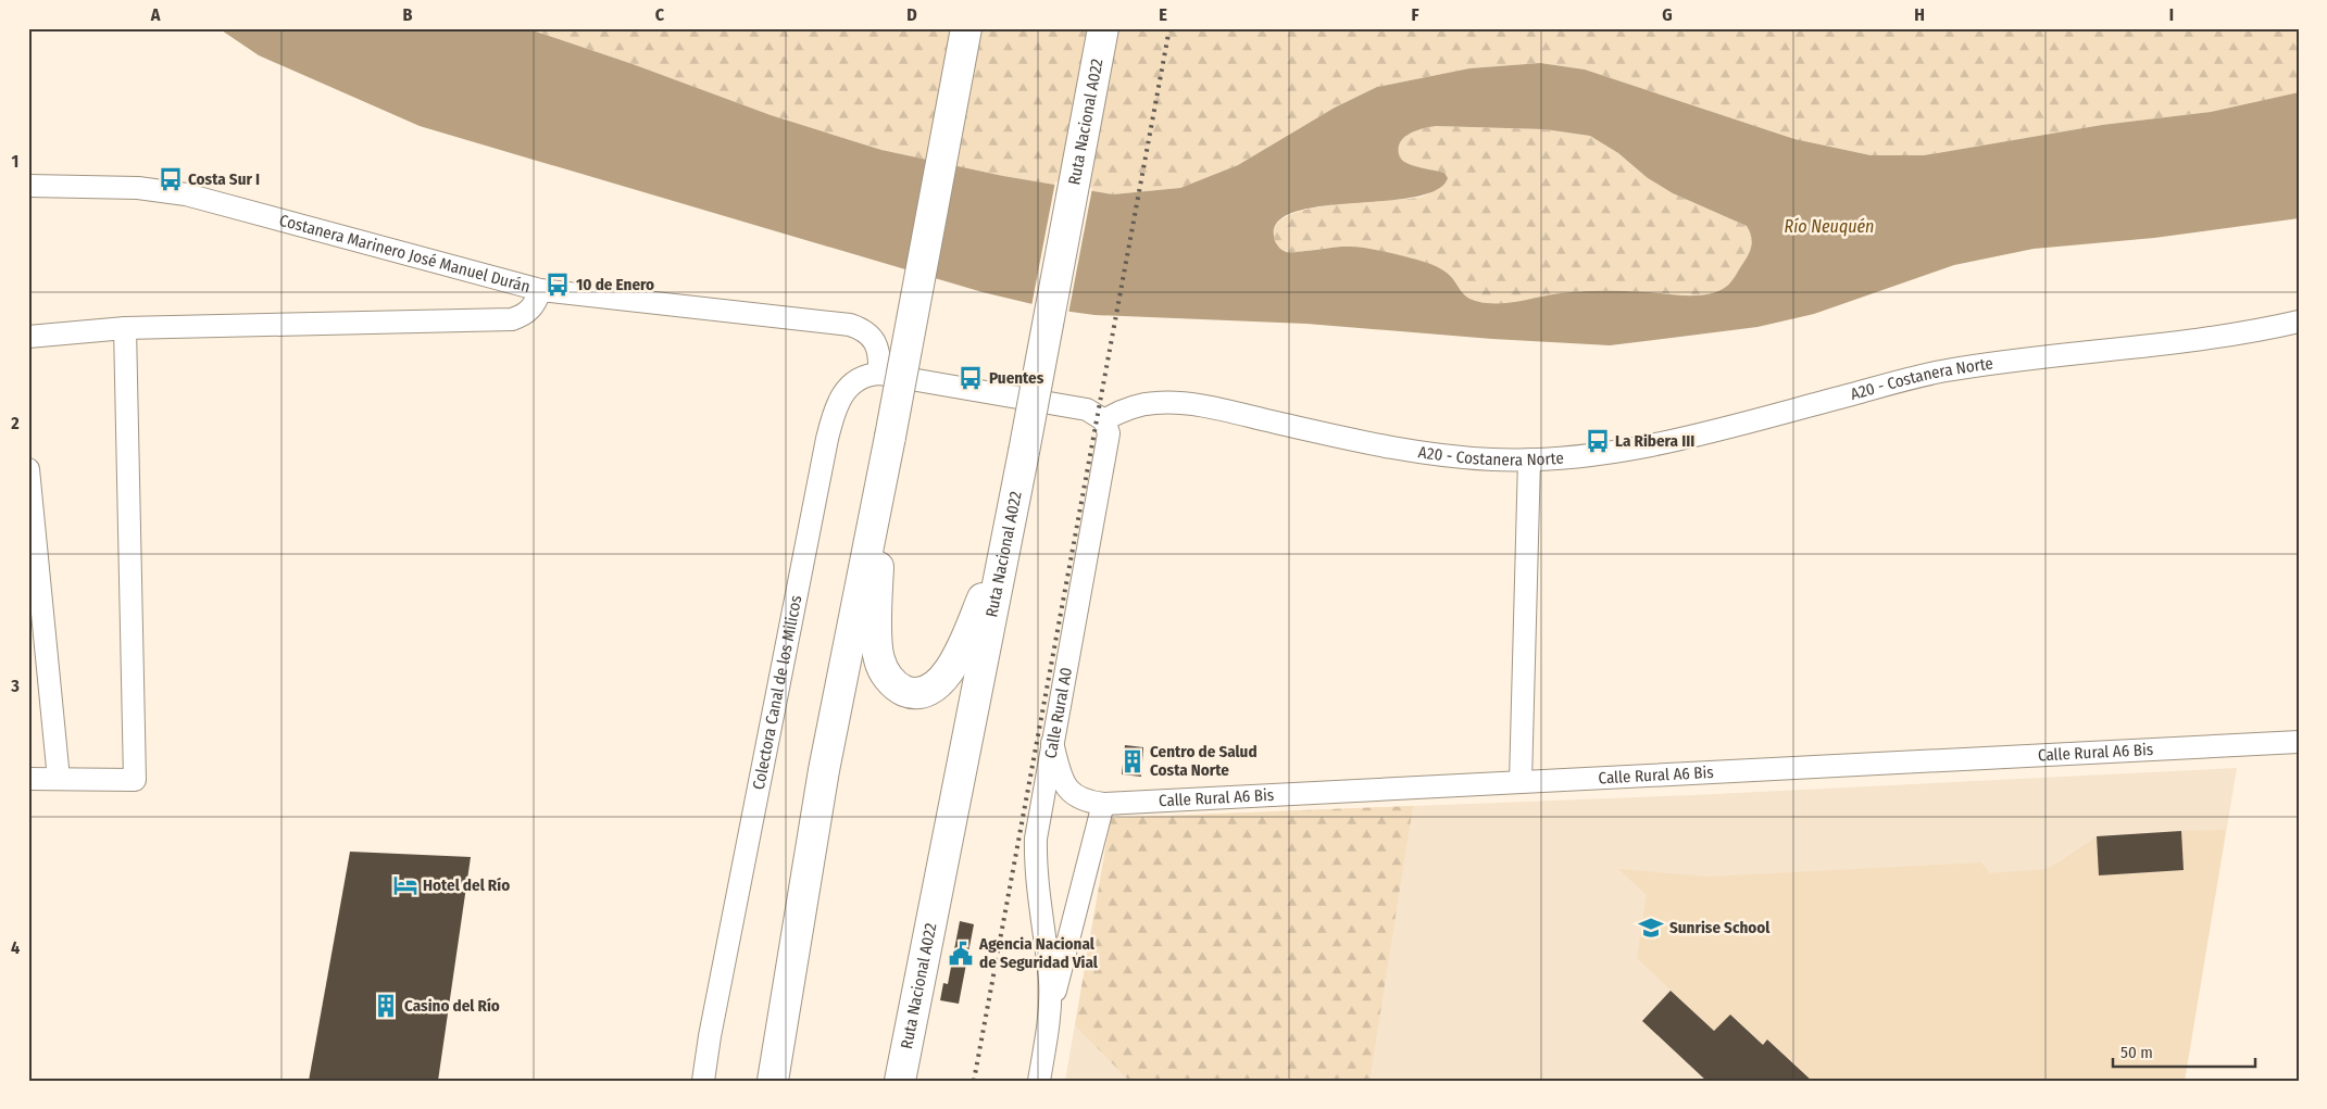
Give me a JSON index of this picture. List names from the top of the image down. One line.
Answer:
{"streets":{"highway":["Ruta Nacional A022"],"street":["Costanera Marinero José Manuel Durán","A20 - Costanera Norte","Colectora Canal de los Milicos","Calle Rural A0","Calle Rural A6 Bis"]},"crossings":[["Costanera Marinero José Manuel Durán","Colectora Canal de los Milicos"],["A20 - Costanera Norte","Calle Rural A0"],["Calle Rural A0","Calle Rural A6 Bis"]],"water":["Río Neuquén"],"places":{"bus stop":["Costa Sur I","10 de Enero","Puentes","La Ribera III"],"building":["Centro de Salud Costa Norte","Casino del Río"],"hotel":["Hotel del Río"],"school or university":["Sunrise School"],"public building":["Agencia Nacional de Seguridad Vial"]},"scale_bar":"50 m","grid":{"columns":["A","B","C","D","E","F","G","H","I"],"rows":["1","2","3","4"]}}
